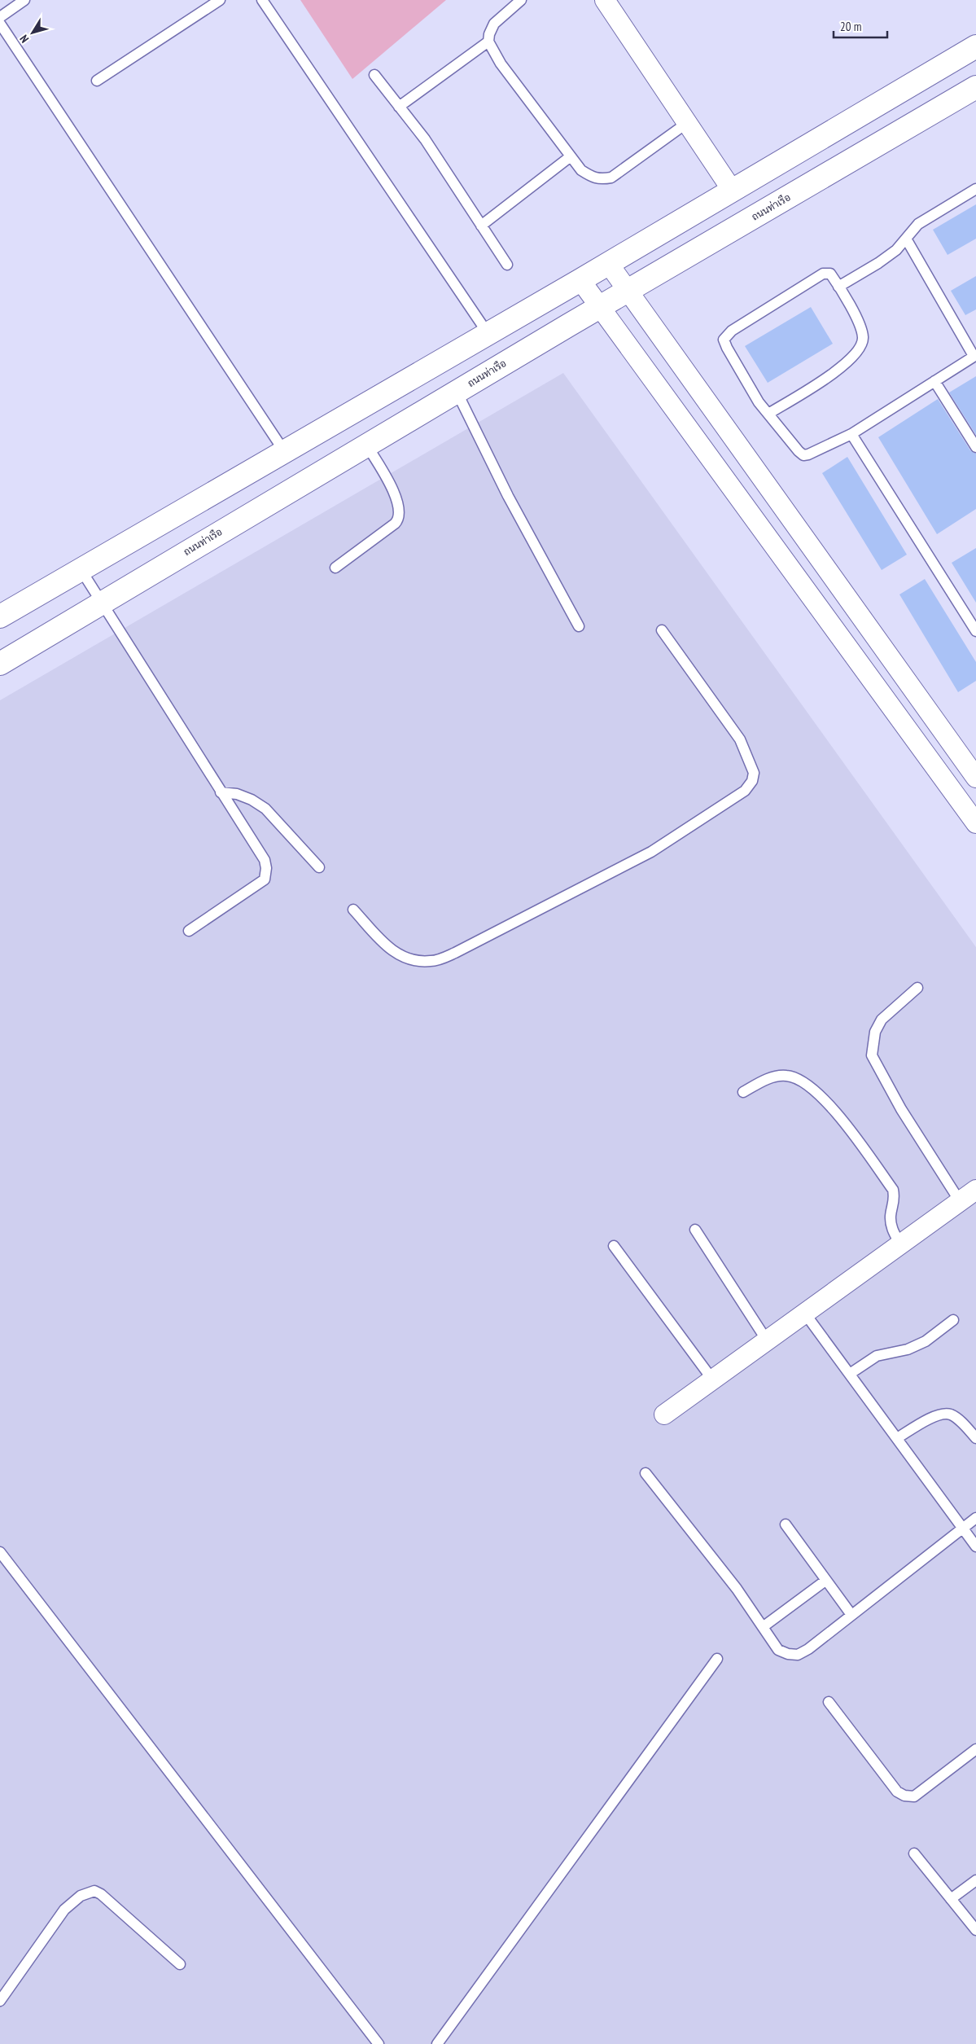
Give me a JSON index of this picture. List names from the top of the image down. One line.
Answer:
{"streets":{"street":["ถนนท่าเรือ"]},"scale_bar":"20 m","north":"bottom left"}
